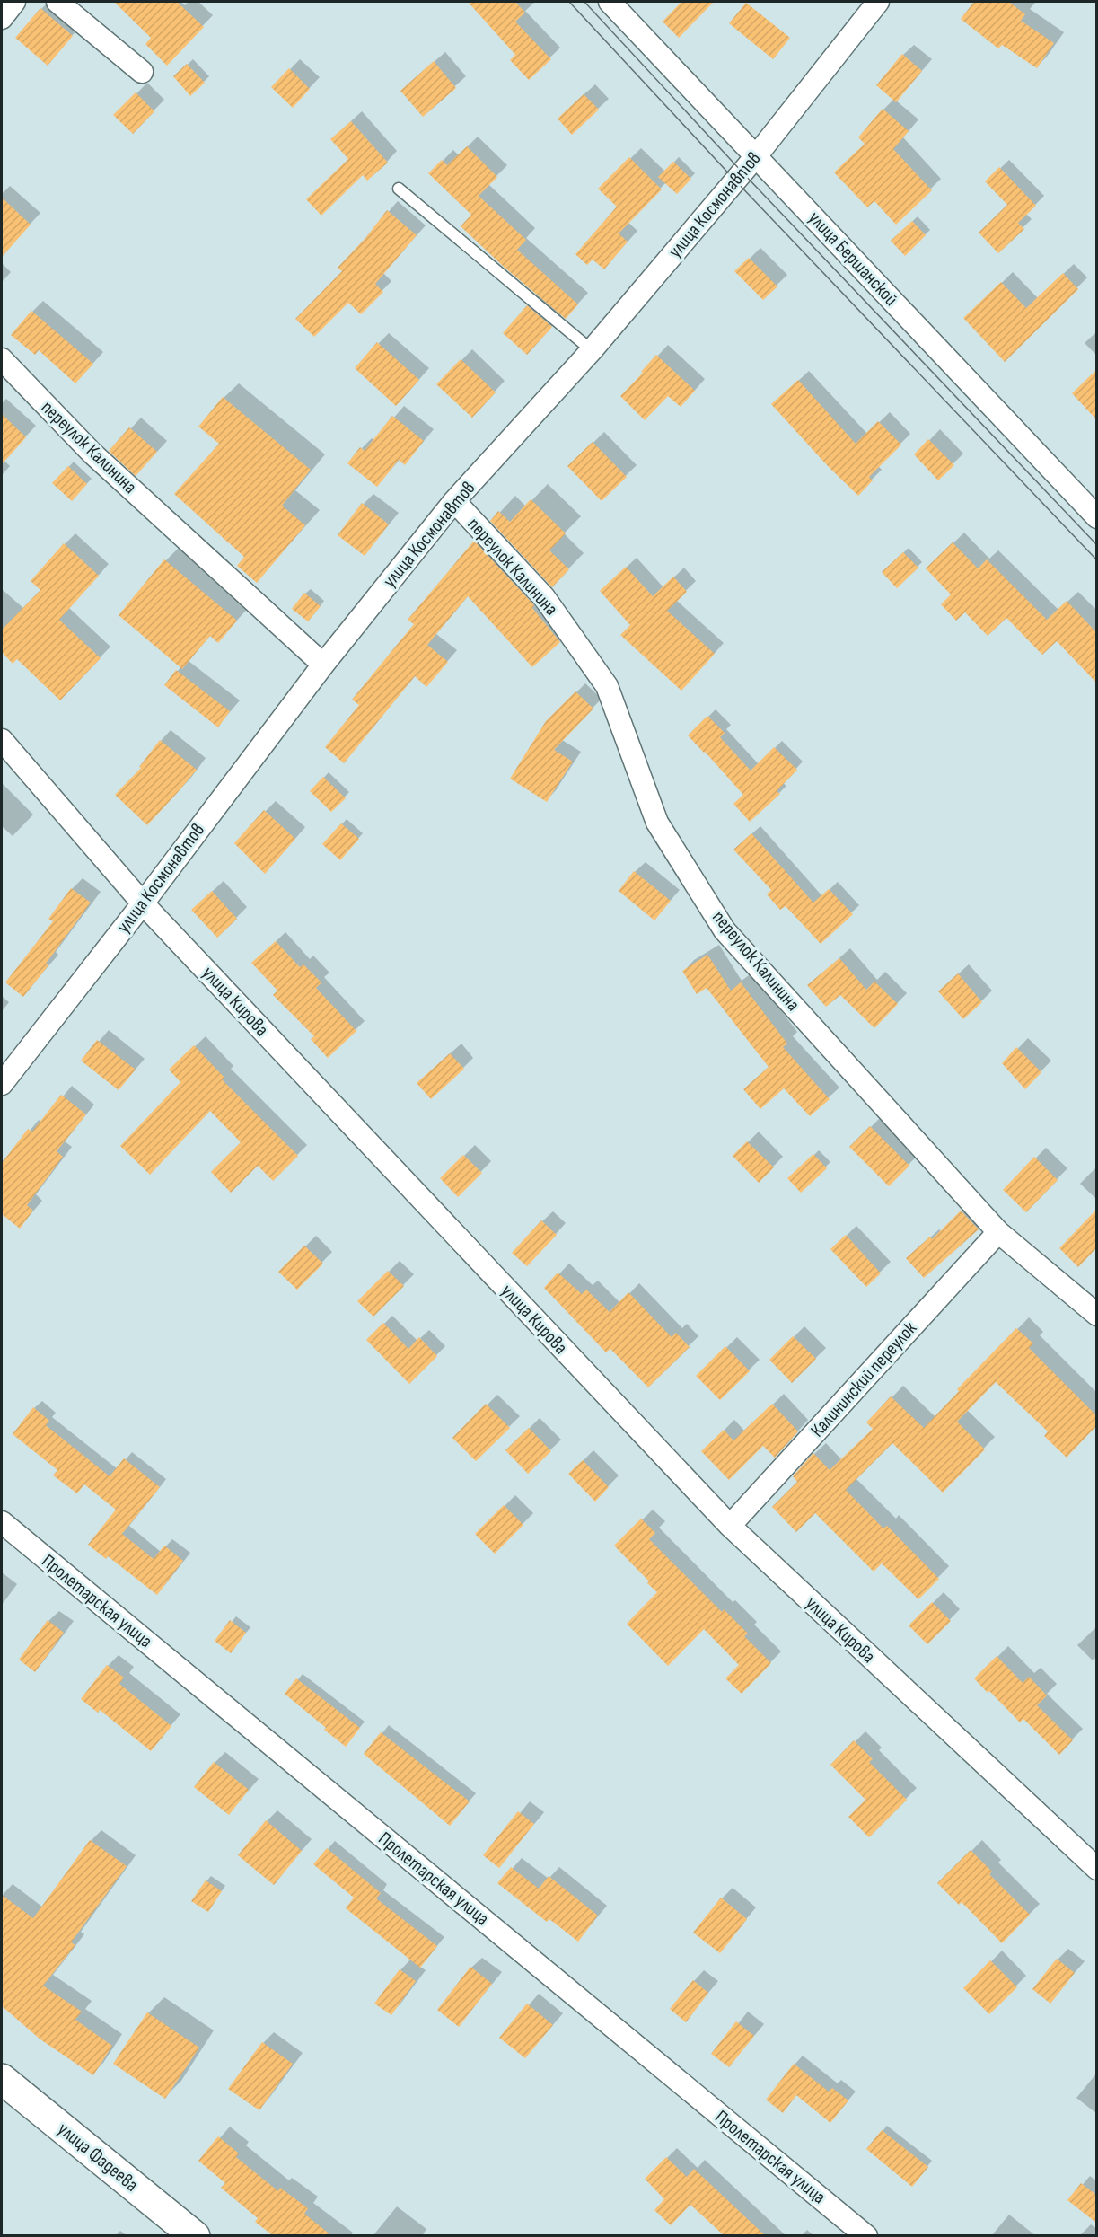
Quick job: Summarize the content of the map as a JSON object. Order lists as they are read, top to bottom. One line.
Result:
{"streets":{"main road":["улица Фадеева"],"street":["улица Космонавтов","улица Бершанской","переулок Калинина","улица Кирова","Калининский переулок","Пролетарская улица"]},"crossings":[["улица Космонавтов","улица Бершанской"],["улица Космонавтов","переулок Калинина"],["улица Космонавтов","улица Кирова"],["переулок Калинина","Калининский переулок"],["улица Кирова","Калининский переулок"]]}
